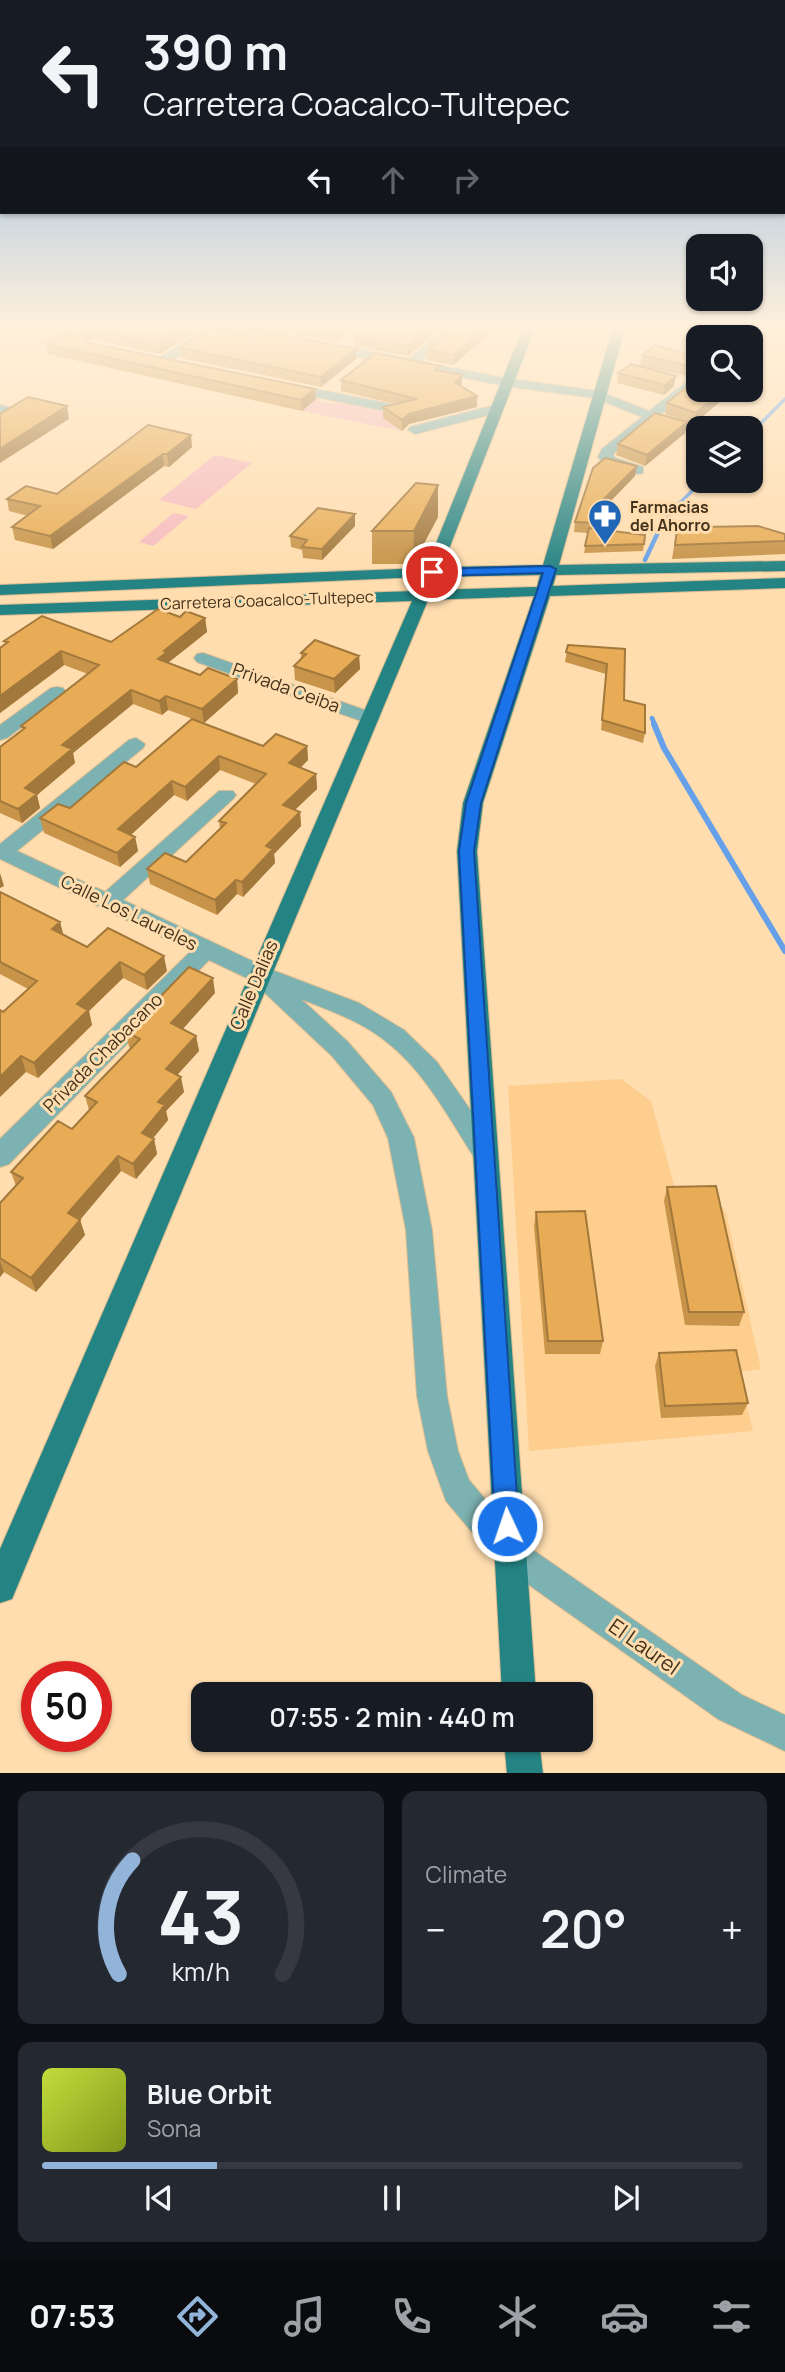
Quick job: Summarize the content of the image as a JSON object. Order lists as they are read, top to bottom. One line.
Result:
{"streets":{"main road":["Carretera Coacalco-Tultepec","Calle Dalias"],"street":["Privada Ceiba","Calle Los Laureles","Privada Chabacano","El Laurel"]},"crossings":[["Carretera Coacalco-Tultepec","Calle Dalias"],["Privada Ceiba","Calle Dalias"],["Calle Los Laureles","Calle Dalias"],["Calle Los Laureles","Privada Chabacano"],["Calle Los Laureles","El Laurel"],["Calle Dalias","El Laurel"]],"places":{"pharmacy":["Farmacias del Ahorro"]},"page":{"turn":["390 m","Carretera Coacalco-Tultepec"],"limit":"50","trip":"07:55 · 2 min · 440 m","tile":"Climate","heat":["−","20°","+"],"song":["Blue Orbit","Sona"],"tabs":"07:53","gauge":["43","km/h"]}}
